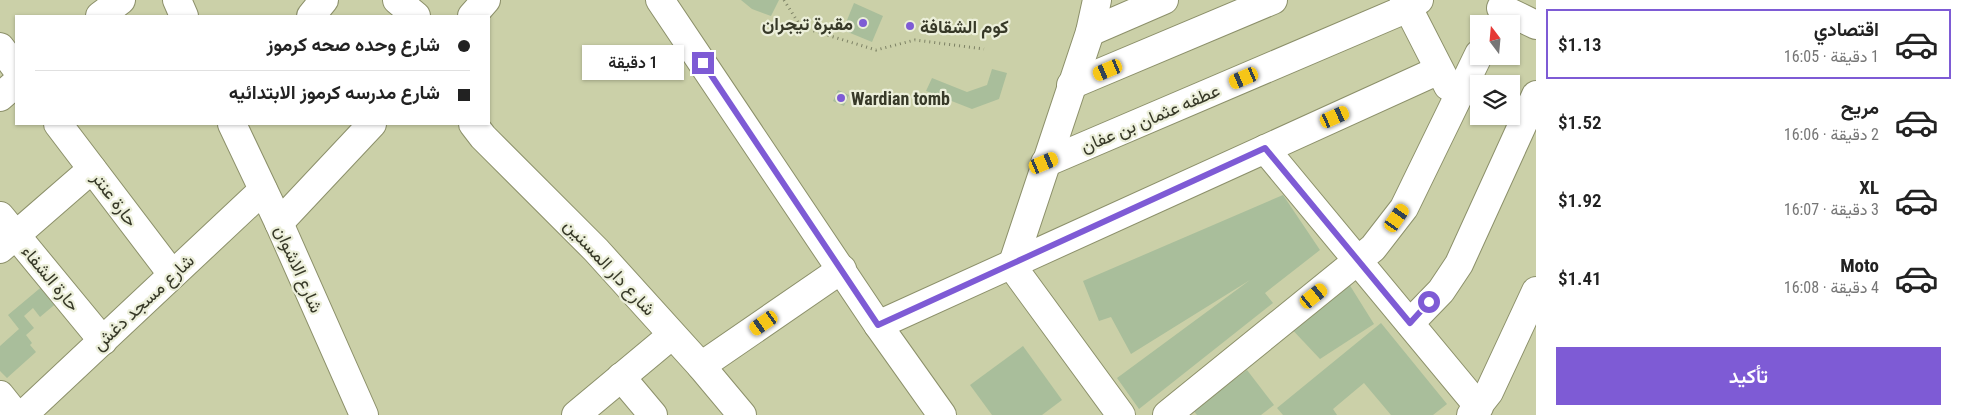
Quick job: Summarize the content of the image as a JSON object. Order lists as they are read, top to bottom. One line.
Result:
{"streets":{"street":["عطفه عثمان بن عفان","حارة عنتر","شارع دار المسنين","شارع الاشوان","حارة الشفاء","شارع مسجد دغش"]},"crossings":[["حارة عنتر","شارع مسجد دغش"],["شارع الاشوان","شارع مسجد دغش"],["حارة الشفاء","شارع مسجد دغش"]],"places":["مقبرة تيجران","كوم الشقافة","Wardian tomb"],"north":"top","page":{"list":[{"name":"اقتصادي","note":"1 دقيقة · 16:05","value":"$1.13"},{"name":"مريح","note":"2 دقيقة · 16:06","value":"$1.52"},{"name":"XL","note":"3 دقيقة · 16:07","value":"$1.92"},{"name":"Moto","note":"4 دقيقة · 16:08","value":"$1.41"}],"banner":["شارع وحده صحه كرموز","شارع مدرسه كرموز الابتدائيه"],"bubble":"1 دقيقة","buttons":"تأكيد"}}
